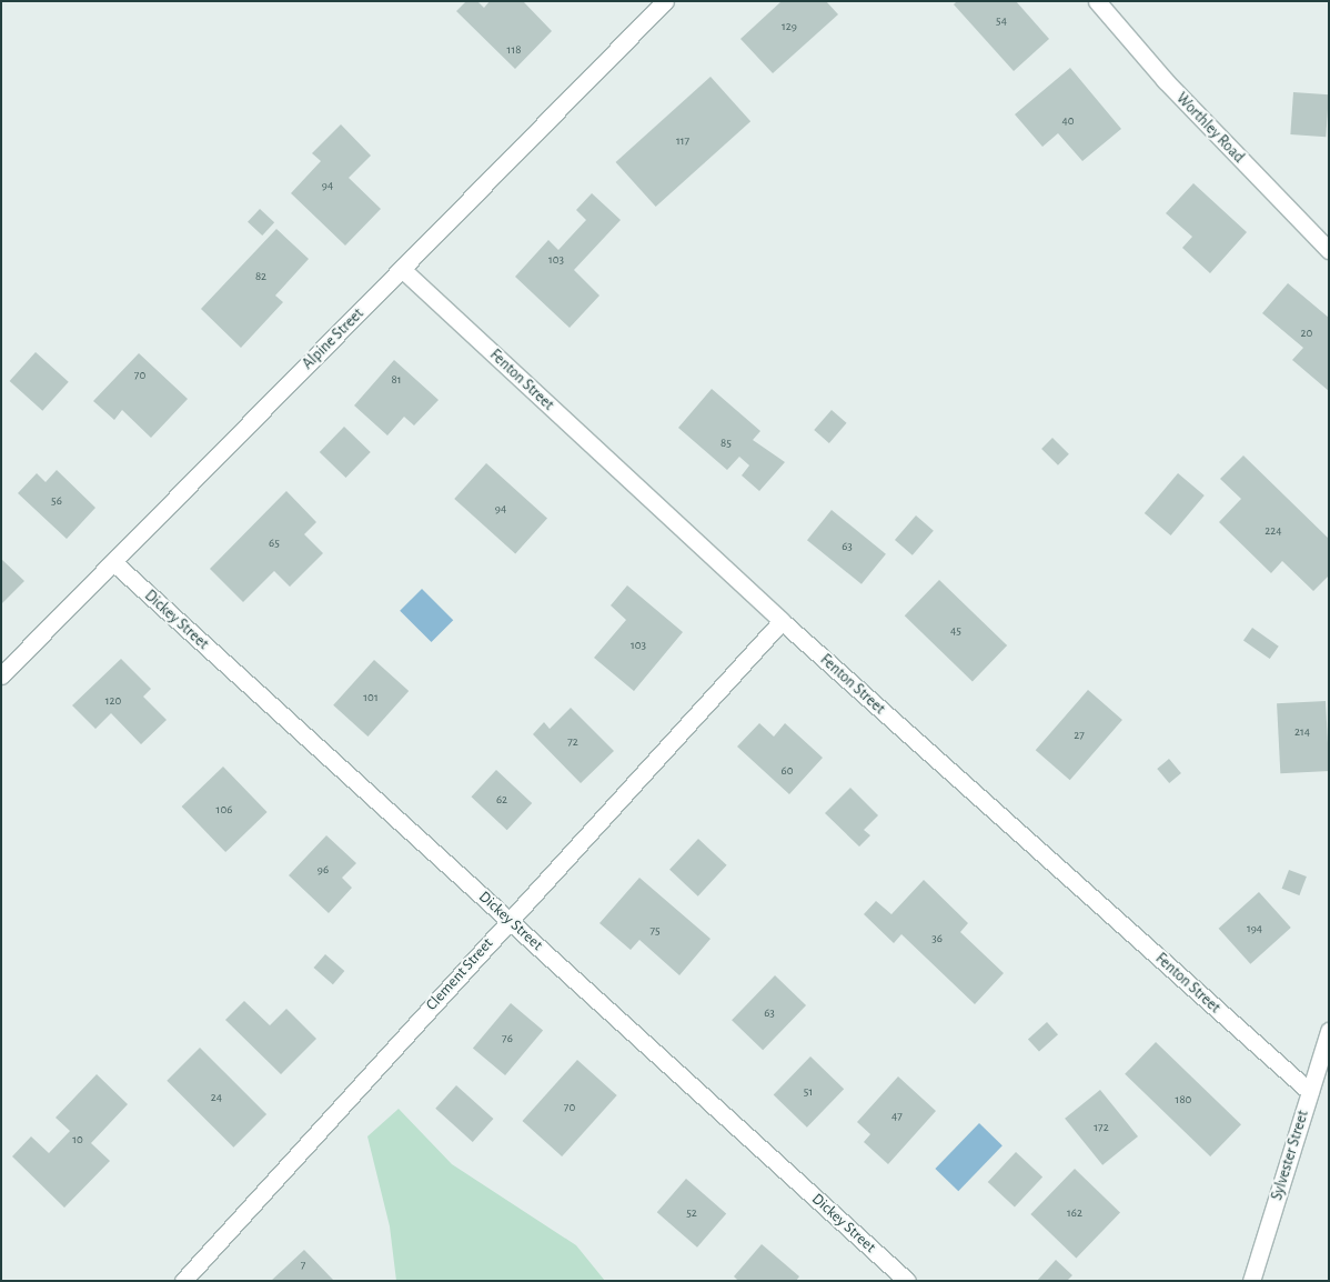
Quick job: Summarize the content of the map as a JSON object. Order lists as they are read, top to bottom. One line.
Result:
{"streets":{"street":["Worthley Road","Alpine Street","Fenton Street","Dickey Street","Clement Street","Sylvester Street"]},"crossings":[["Alpine Street","Fenton Street"],["Alpine Street","Dickey Street"],["Fenton Street","Clement Street"],["Fenton Street","Sylvester Street"],["Dickey Street","Clement Street"]],"house_numbers":["54","129","118","40","117","94","103","82","20","70","81","85","56","94","224","65","63","45","103","101","120","214","27","72","60","62","106","96","194","75","36","63","76","51","24","180","70","47","172","10","52","162","7"]}
